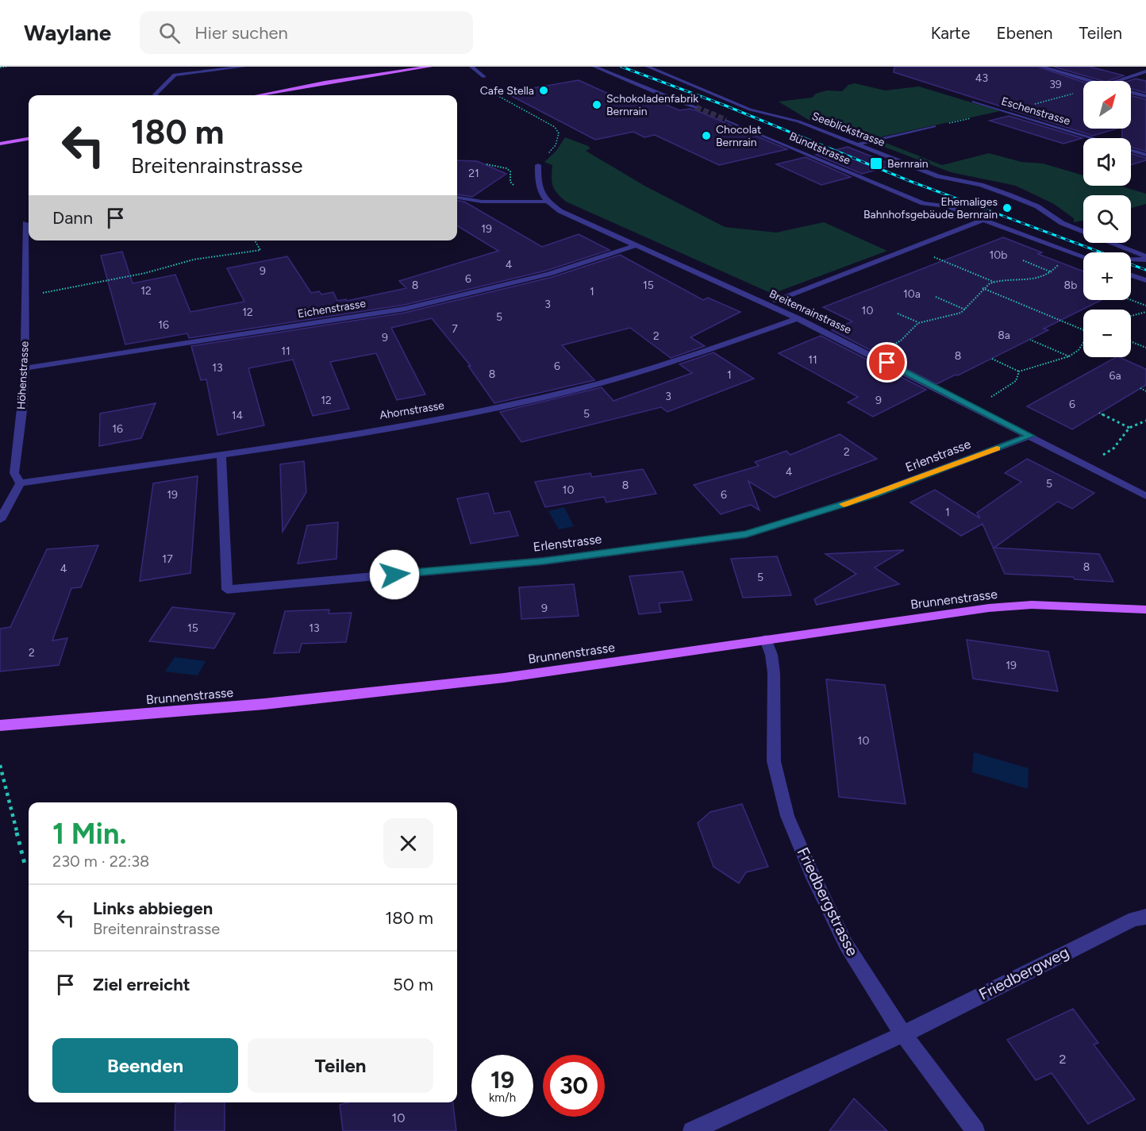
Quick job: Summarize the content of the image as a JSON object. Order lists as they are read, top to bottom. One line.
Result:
{"streets":{"main road":["Brunnenstrasse"],"street":["Eschenstrasse","Seeblickstrasse","Bündtstrasse","Eichenstrasse","Breitenrainstrasse","Höhenstrasse","Ahornstrasse","Erlenstrasse","Friedbergstrasse","Friedbergweg"]},"crossings":[["Eichenstrasse","Breitenrainstrasse"],["Eichenstrasse","Höhenstrasse"],["Breitenrainstrasse","Ahornstrasse"],["Breitenrainstrasse","Erlenstrasse"],["Höhenstrasse","Ahornstrasse"],["Ahornstrasse","Erlenstrasse"],["Brunnenstrasse","Friedbergstrasse"],["Friedbergstrasse","Friedbergweg"]],"places":{"other":["Cafe Stella","Schokoladenfabrik Bernrain","Chocolat Bernrain","Ehemaliges Bahnhofsgebäude Bernrain"],"transit":["Bernrain"]},"house_numbers":["43","39","21","19","10b","4","9","6","8","15","8b","12","1","10a","3","10","12","5","16","7","8a","2","9","11","8","11","6","13","8","1","6a","3","12","9","6","5","14","16","2","4","5","8","10","19","6","1","17","8","4","5","9","15","13","2","19","10","2","10"],"north":"top right","page":{"header":"Waylane","search":"Hier suchen","nav":["Karte","Ebenen","Teilen"],"map_buttons":["+","−"],"turn":["180 m","Breitenrainstrasse"],"then":"Dann","heading":["1 Min.","230 m · 22:38"],"list":[{"name":"Links abbiegen","note":"Breitenrainstrasse","value":"180 m"},{"name":"Ziel erreicht","value":"50 m"}],"buttons":["Beenden","Teilen"],"speed":"19 km/h","limit":"30"}}
